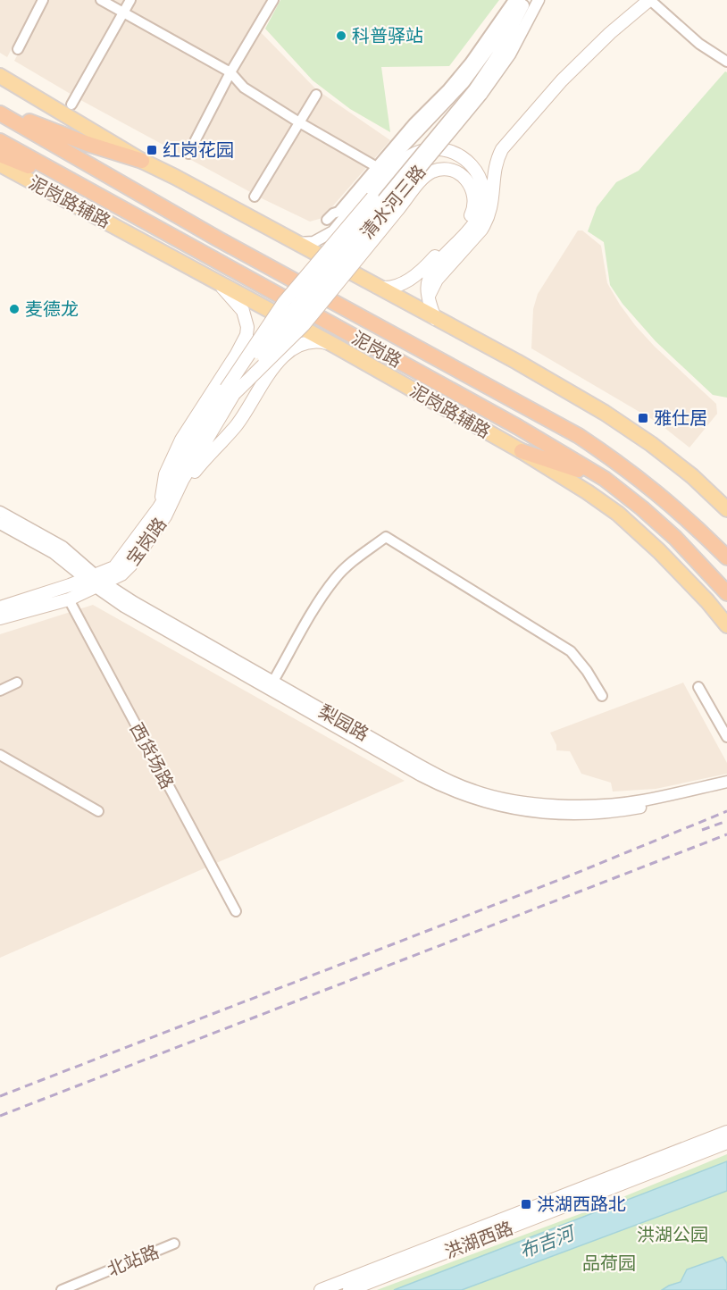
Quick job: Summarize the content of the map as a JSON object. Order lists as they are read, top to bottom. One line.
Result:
{"streets":{"highway":["泥岗路"],"main road":["泥岗路辅路","宝岗路","洪湖西路"],"street":["清水河三路","梨园路","西货场路","北站路"]},"crossings":[["清水河三路","宝岗路"],["宝岗路","梨园路"],["宝岗路","西货场路"]],"water":["布吉河"],"parks":["洪湖公园","品荷园"],"places":{"other":["科普驿站","麦德龙"],"transit":["红岗花园","雅仕居","洪湖西路北"]}}
